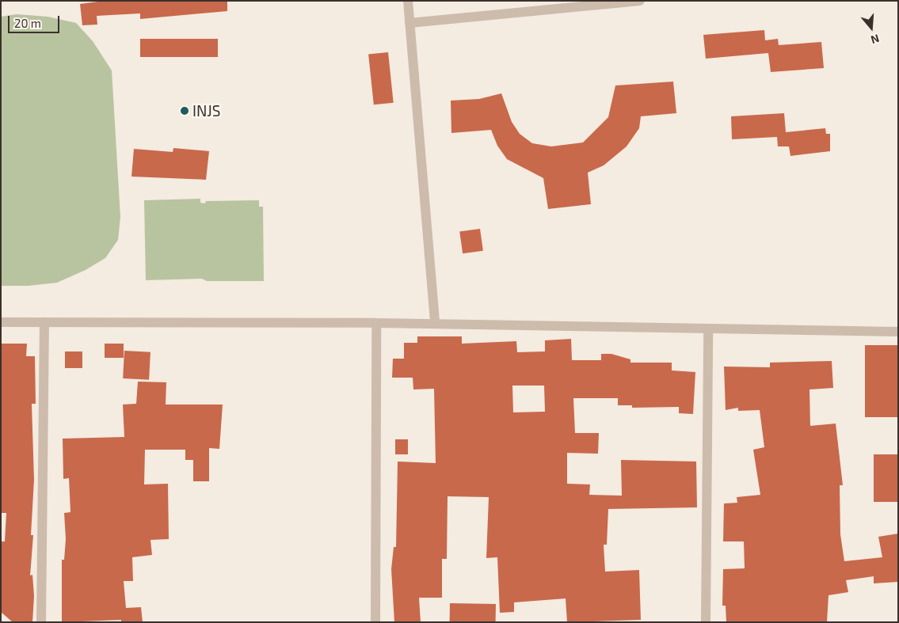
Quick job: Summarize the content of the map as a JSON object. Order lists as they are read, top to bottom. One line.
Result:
{"places":["INJS"],"scale_bar":"20 m","north":"bottom"}
